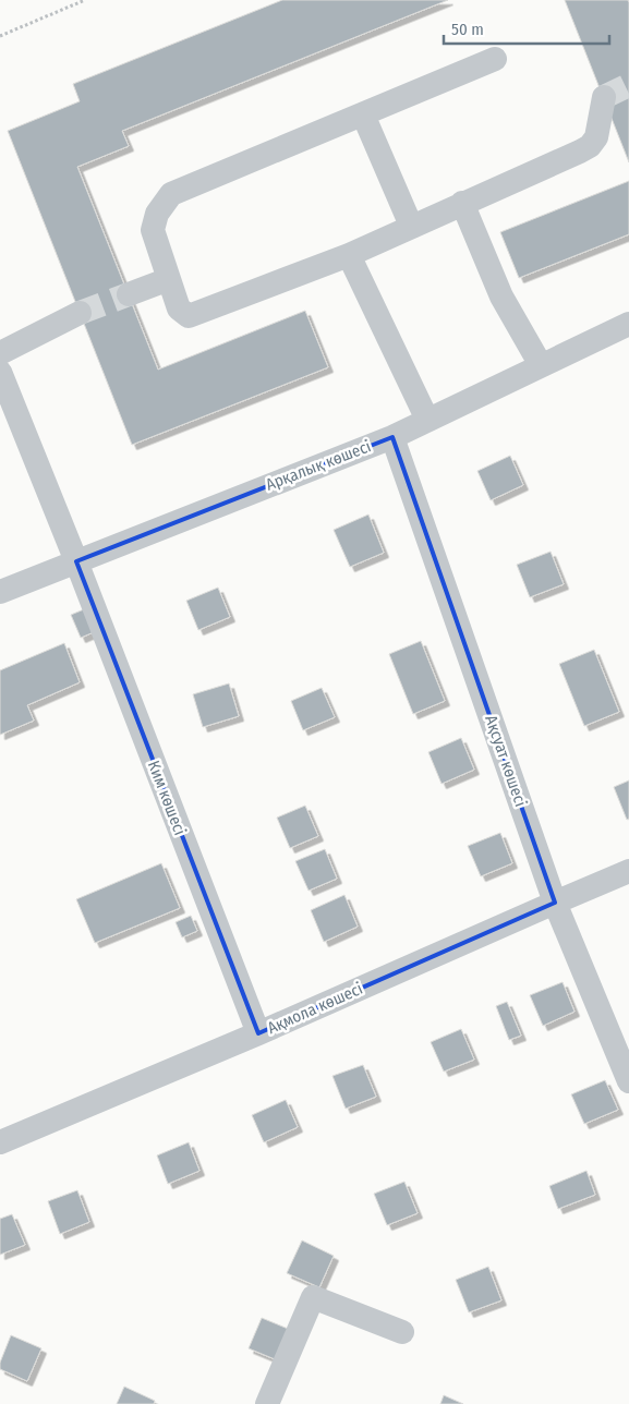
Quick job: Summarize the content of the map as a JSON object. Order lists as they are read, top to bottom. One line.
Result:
{"streets":{"street":["Арқалық көшесі","Ақсуат көшесі","Ким көшесі","Ақмола көшесі"]},"crossings":[["Арқалық көшесі","Ақсуат көшесі"],["Арқалық көшесі","Ким көшесі"],["Ақсуат көшесі","Ақмола көшесі"],["Ким көшесі","Ақмола көшесі"]],"scale_bar":"50 m"}
